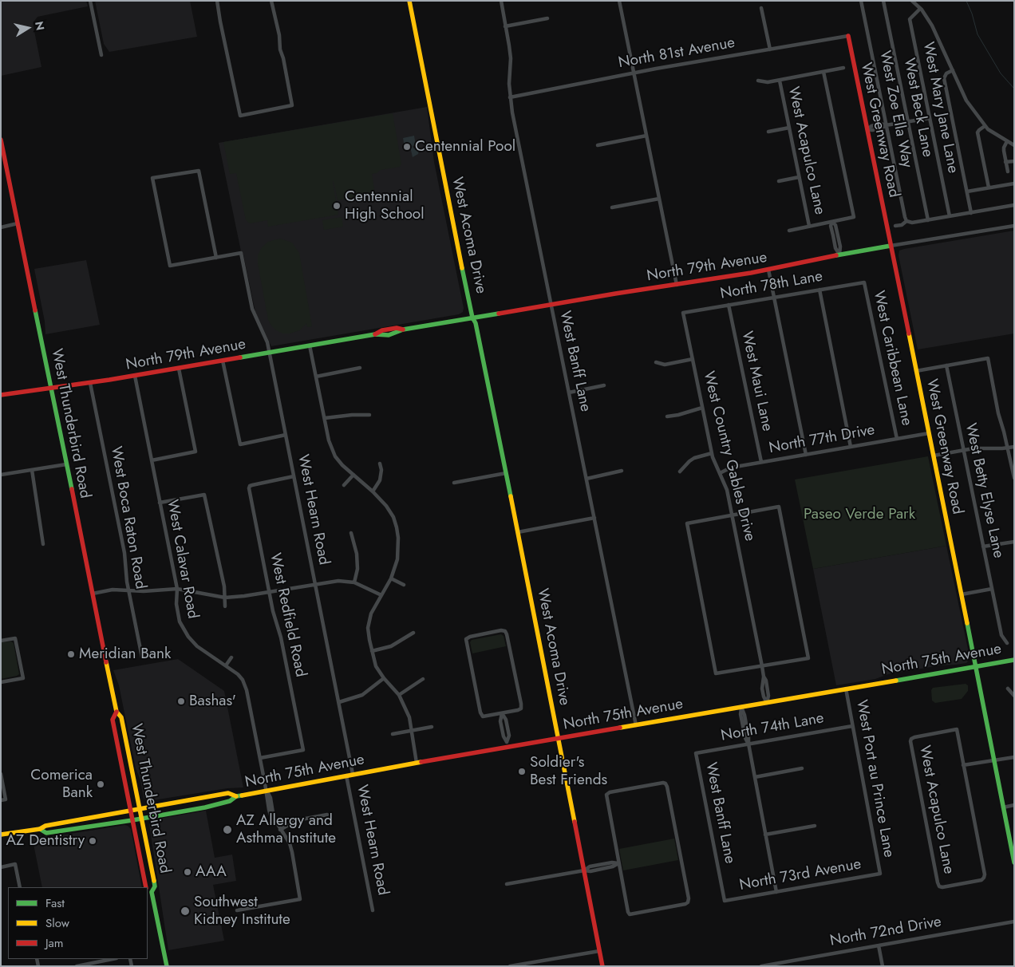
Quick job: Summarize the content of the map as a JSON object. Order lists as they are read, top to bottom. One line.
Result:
{"streets":{"street":["North 81st Avenue","West Beck Lane","West Mary Jane Lane","West Zoe Ella Way","West Greenway Road","West Acapulco Lane","West Acoma Drive","North 79th Avenue","North 78th Lane","West Caribbean Lane","West Banff Lane","West Maui Lane","West Thunderbird Road","North 77th Drive","West Country Gables Drive","West Betty Elyse Lane","West Hearn Road","West Boca Raton Road","West Calavar Road","West Redfield Road","North 75th Avenue","North 74th Lane","West Port au Prince Lane","North 73rd Avenue","North 72nd Drive"]},"crossings":[["North 81st Avenue","West Greenway Road"],["North 81st Avenue","West Banff Lane"],["West Greenway Road","North 79th Avenue"],["West Greenway Road","North 77th Drive"],["West Greenway Road","North 75th Avenue"],["West Acoma Drive","North 79th Avenue"],["West Acoma Drive","North 75th Avenue"],["North 79th Avenue","West Banff Lane"],["North 79th Avenue","West Thunderbird Road"],["North 79th Avenue","West Hearn Road"],["North 79th Avenue","West Boca Raton Road"],["North 79th Avenue","West Calavar Road"],["North 78th Lane","West Caribbean Lane"],["North 78th Lane","West Maui Lane"],["North 78th Lane","West Country Gables Drive"],["West Caribbean Lane","North 77th Drive"],["West Banff Lane","North 75th Avenue"],["West Banff Lane","North 74th Lane"],["West Banff Lane","North 73rd Avenue"],["West Maui Lane","North 77th Drive"],["West Thunderbird Road","North 75th Avenue"],["North 77th Drive","West Country Gables Drive"],["West Country Gables Drive","North 75th Avenue"],["West Hearn Road","West Redfield Road"],["West Hearn Road","North 75th Avenue"],["West Calavar Road","West Redfield Road"],["West Calavar Road","North 75th Avenue"],["North 75th Avenue","West Port au Prince Lane"],["North 74th Lane","West Port au Prince Lane"],["West Port au Prince Lane","North 73rd Avenue"]],"parks":["Paseo Verde Park"],"places":["Centennial Pool","Centennial High School","Meridian Bank","Bashas'","Soldier's Best Friends","Comerica Bank","AZ Allergy and Asthma Institute","AZ Dentistry","AAA","Southwest Kidney Institute"],"legend":["Fast","Slow","Jam"],"north":"right"}
